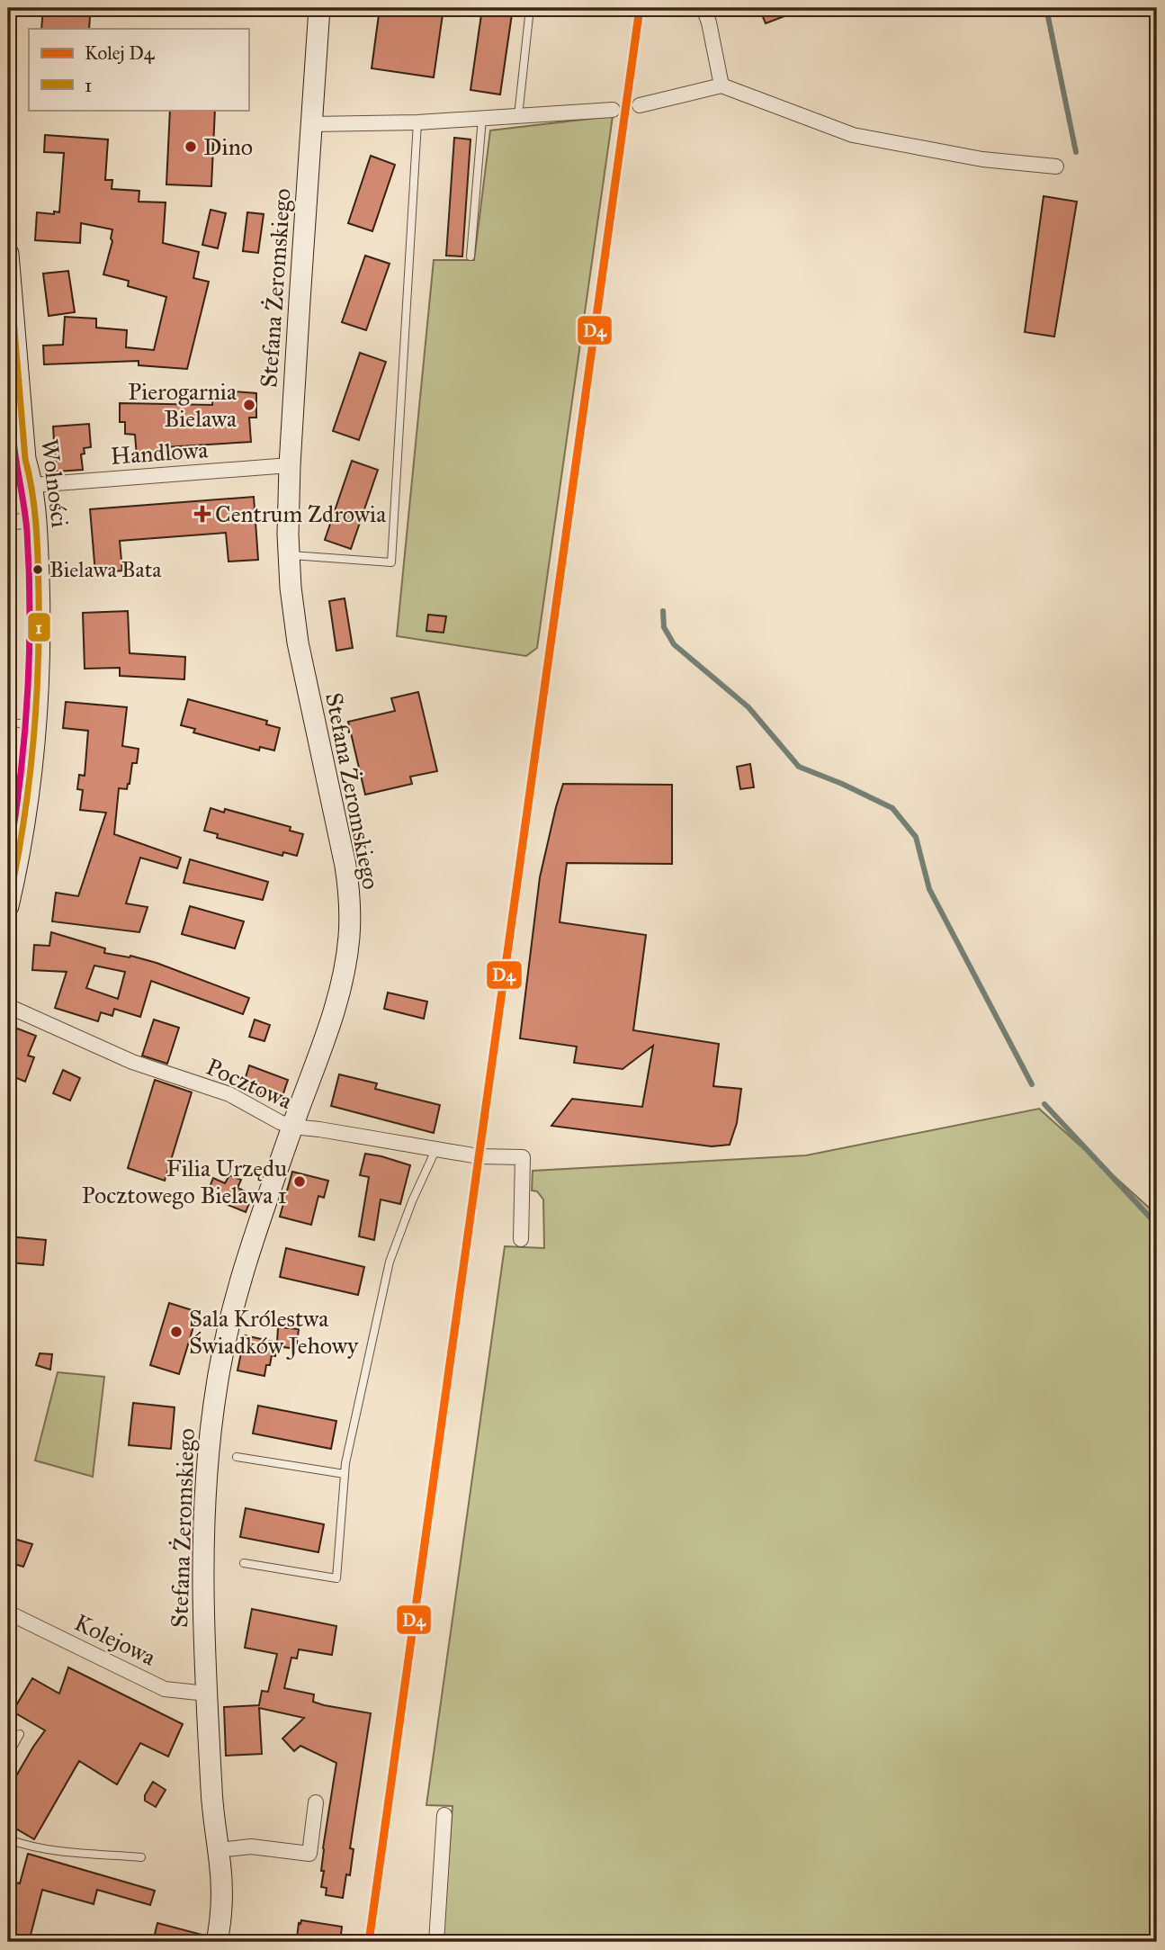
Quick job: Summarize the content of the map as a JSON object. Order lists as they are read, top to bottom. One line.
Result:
{"streets":{"street":["Stefana Żeromskiego","Handlowa","Wolności","Pocztowa","Kolejowa"]},"crossings":[["Stefana Żeromskiego","Handlowa"],["Stefana Żeromskiego","Pocztowa"],["Stefana Żeromskiego","Kolejowa"],["Handlowa","Wolności"]],"places":{"other":["Dino","Pierogarnia Bielawa","Bielawa Bata","Filia Urzędu Pocztowego Bielawa 1","Sala Królestwa Świadków Jehowy"],"health":["Centrum Zdrowia"]},"lines":["rail line D4","transit line 1"],"legend":["Kolej D4","1"]}
